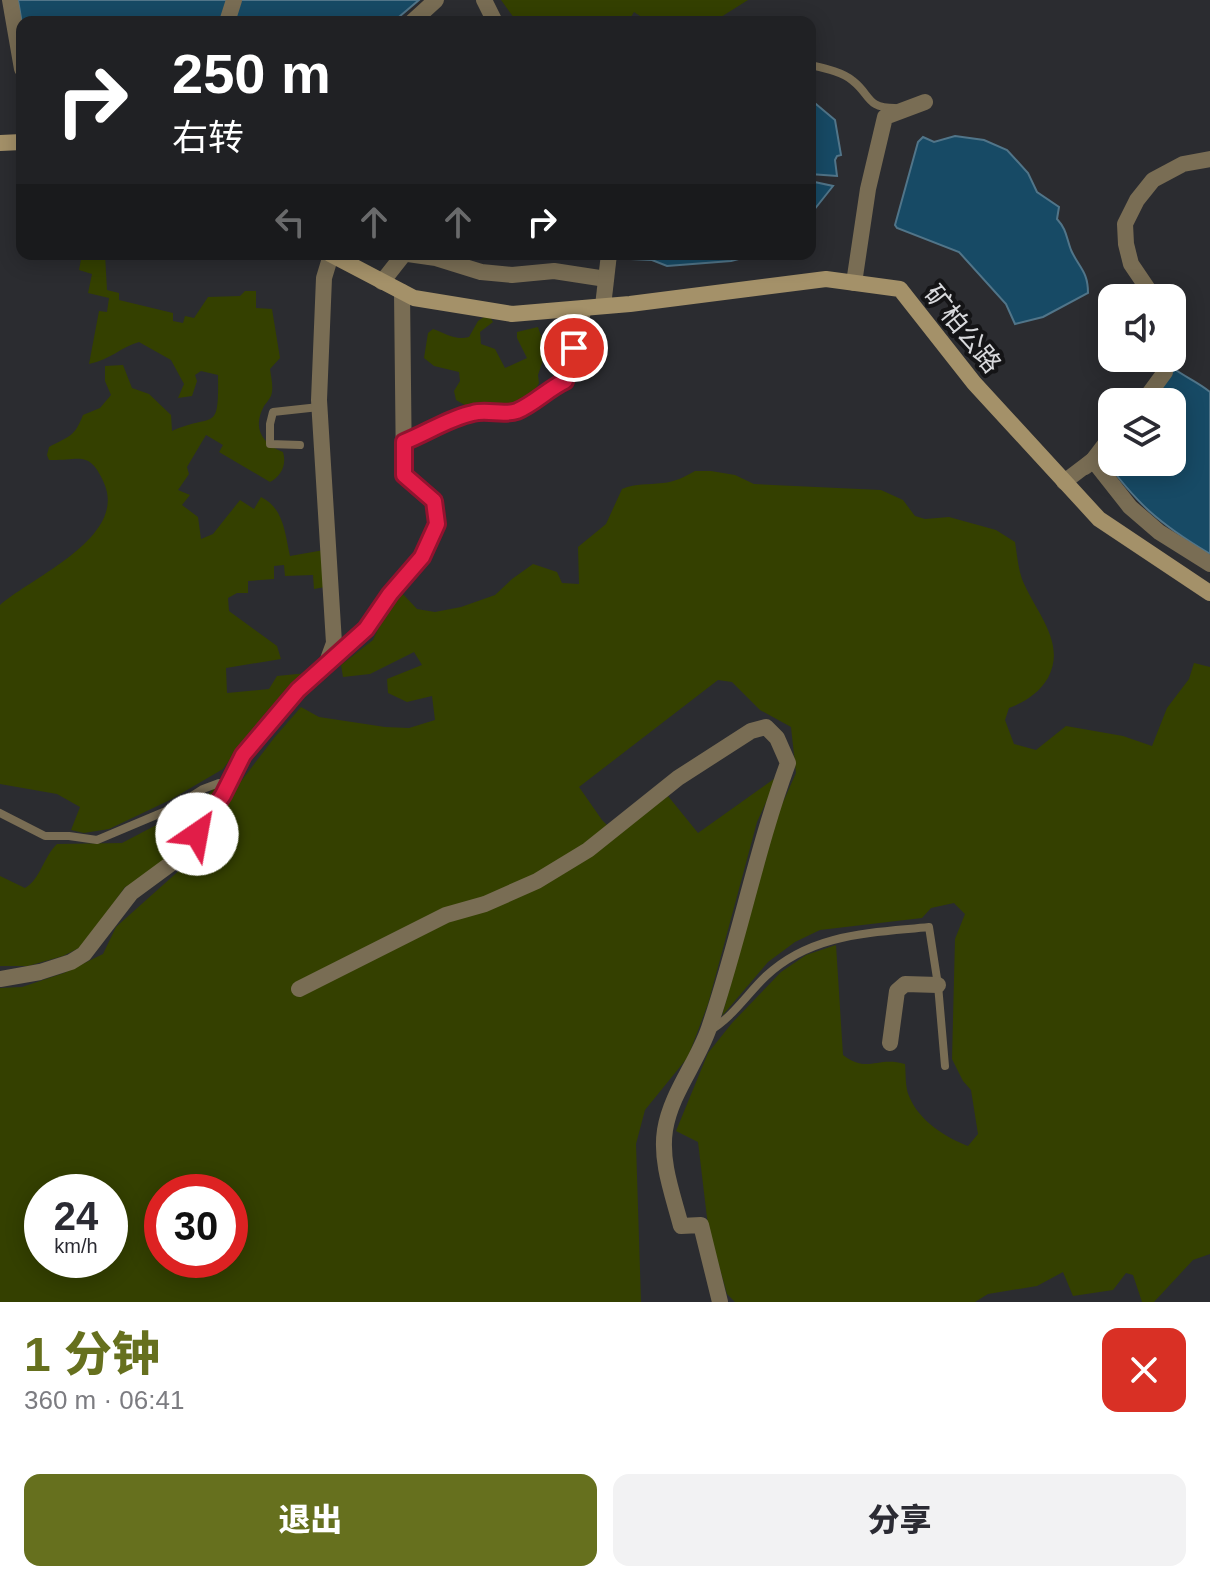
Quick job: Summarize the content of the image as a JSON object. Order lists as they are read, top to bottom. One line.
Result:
{"streets":{"street":["矿柏公路"]},"page":{"turn":["250 m","右转"],"speed":"24 km/h","limit":"30","heading":["1 分钟","360 m · 06:41"],"buttons":["退出","分享"]}}
